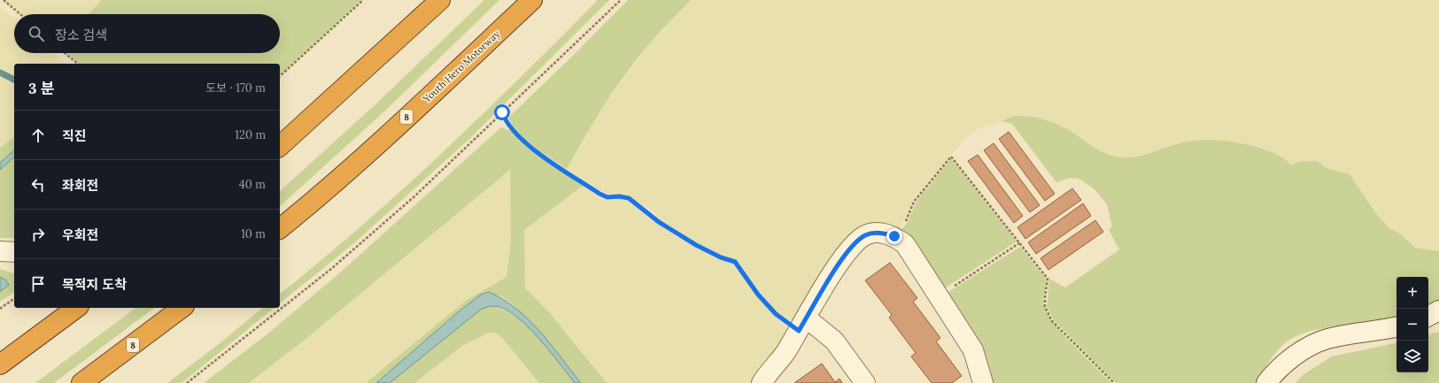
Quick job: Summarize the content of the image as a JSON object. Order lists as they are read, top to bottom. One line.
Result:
{"streets":{"highway":["Youth Hero Motorway","8"]},"page":{"search":"장소 검색","heading":["3 분","도보 · 170 m"],"list":[["직진","120 m"],["좌회전","40 m"],["우회전","10 m"],"목적지 도착"],"map_buttons":["+","−"]}}
